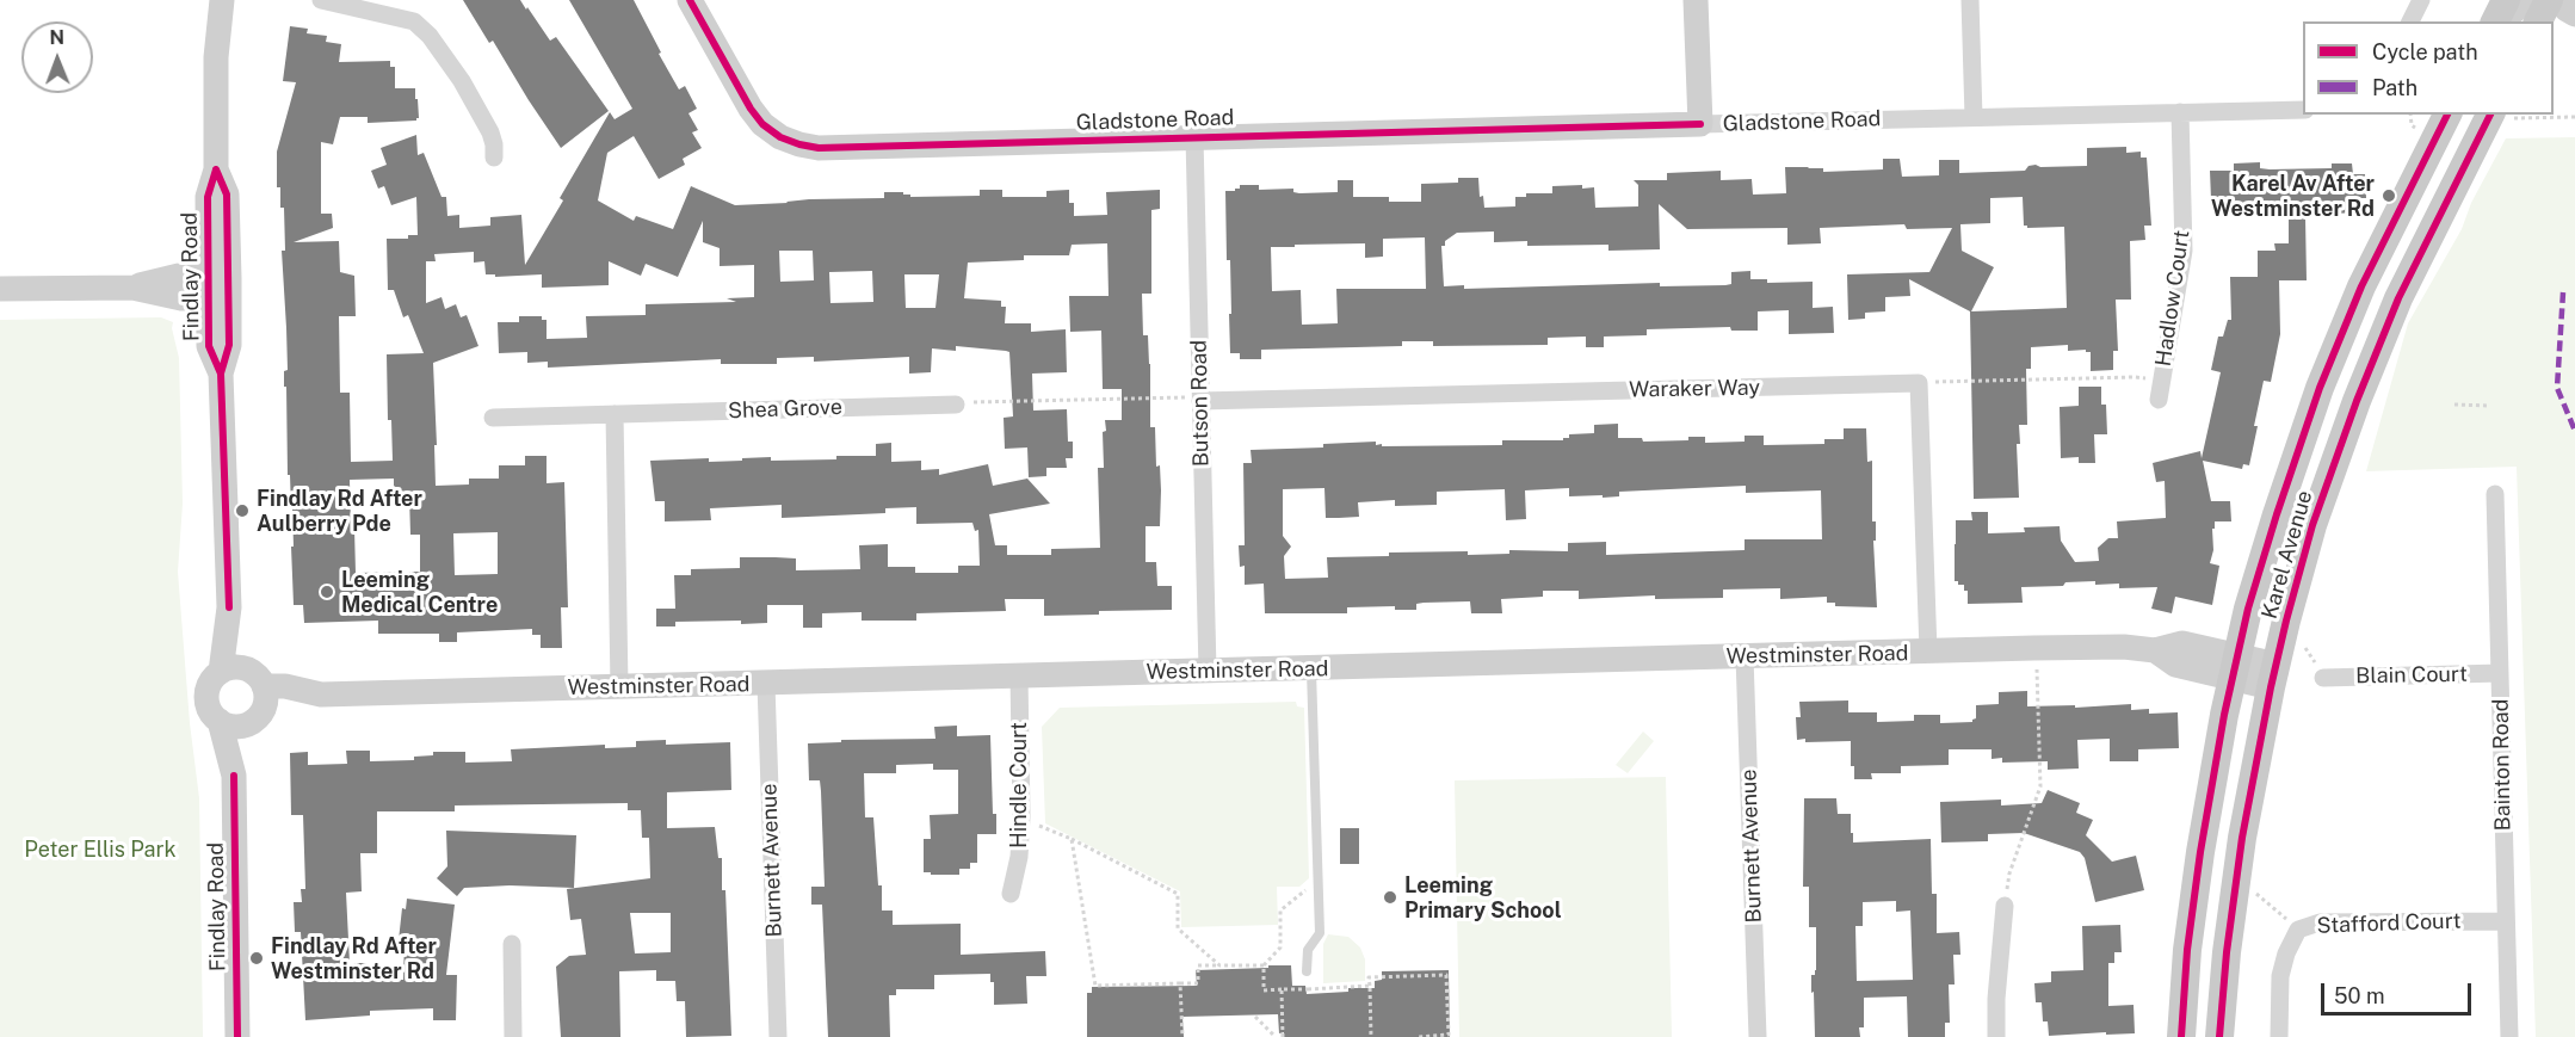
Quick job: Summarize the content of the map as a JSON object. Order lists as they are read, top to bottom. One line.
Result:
{"streets":{"main road":["Gladstone Road","Findlay Road","Karel Avenue","Westminster Road"],"street":["Hadlow Court","Waraker Way","Butson Road","Shea Grove","Blain Court","Bainton Road","Hindle Court","Burnett Avenue","Stafford Court"]},"crossings":[["Gladstone Road","Hadlow Court"],["Gladstone Road","Butson Road"],["Findlay Road","Westminster Road"],["Waraker Way","Butson Road"],["Butson Road","Westminster Road"],["Karel Avenue","Westminster Road"],["Westminster Road","Hindle Court"],["Westminster Road","Burnett Avenue"],["Blain Court","Bainton Road"],["Bainton Road","Stafford Court"]],"parks":["Peter Ellis Park"],"places":["Karel Av After Westminster Rd","Findlay Rd After Aulberry Pde","Leeming Medical Centre","Leeming Primary School","Findlay Rd After Westminster Rd"],"legend":["Cycle path","Path"],"scale_bar":"50 m","north":"top"}
